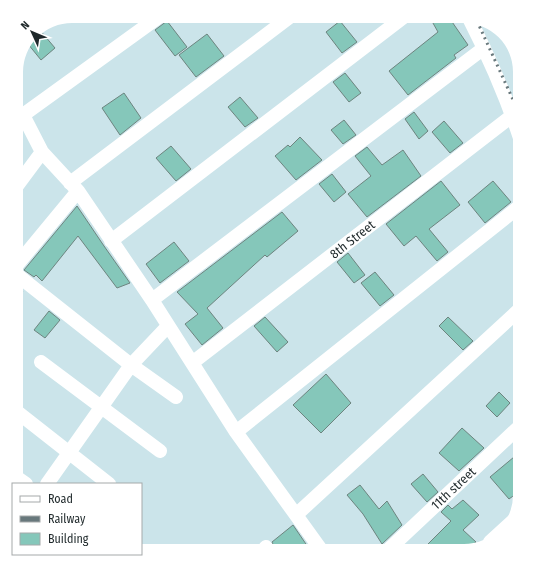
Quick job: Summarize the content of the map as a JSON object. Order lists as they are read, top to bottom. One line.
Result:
{"streets":{"street":["8th Street","11th street"]},"legend":["Road","Railway","Building"],"north":"top left"}
